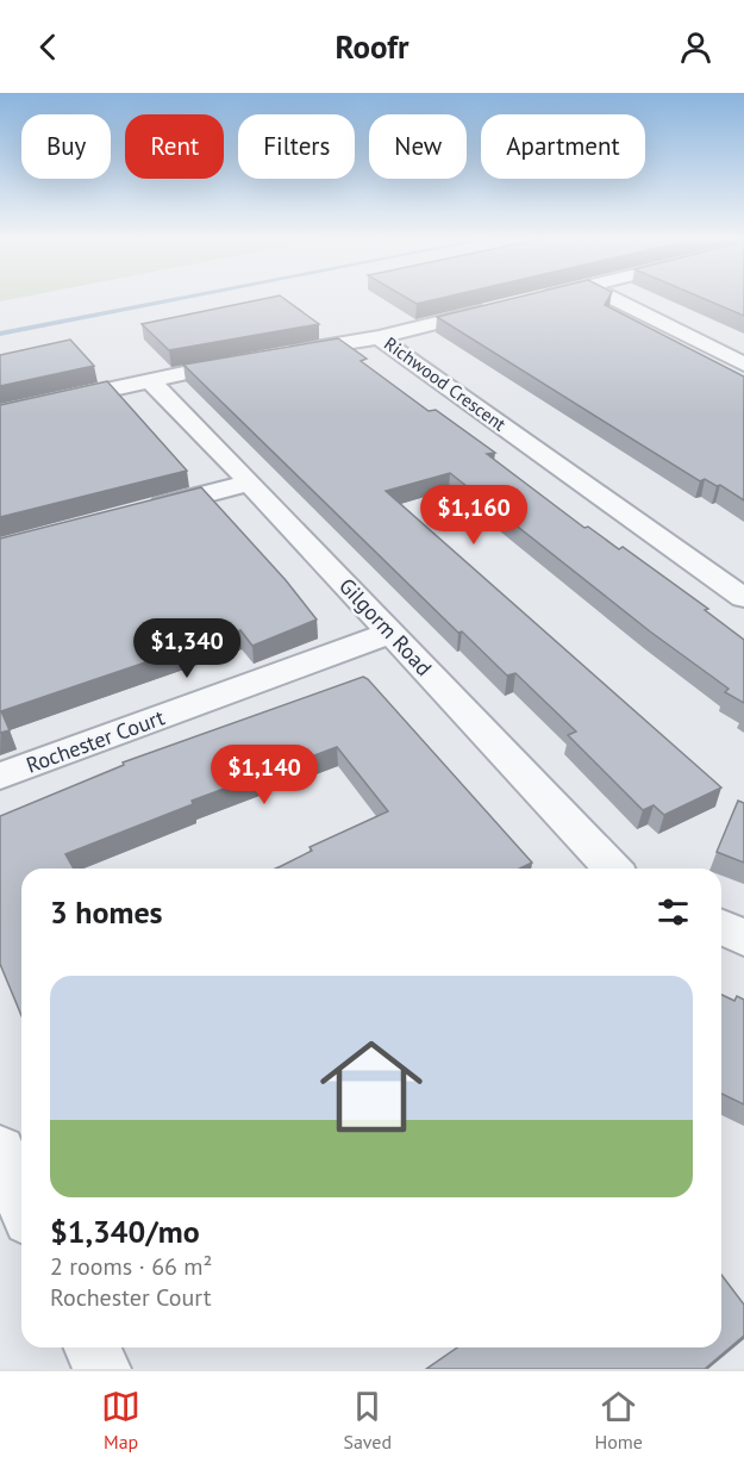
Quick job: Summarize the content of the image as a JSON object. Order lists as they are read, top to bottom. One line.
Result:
{"streets":{"street":["Richwood Crescent","Gilgorm Road","Rochester Court"]},"crossings":[["Gilgorm Road","Rochester Court"]],"page":{"header":"Roofr","chip":["Buy","Rent","Filters","New","Apartment"],"price":["$1,160","$1,340","$1,140"],"heading":"3 homes","list":[{"name":"$1,340/mo","note":"2 rooms · 66 m² · Rochester Court"}],"tabs":["Map","Saved","Home"]}}
